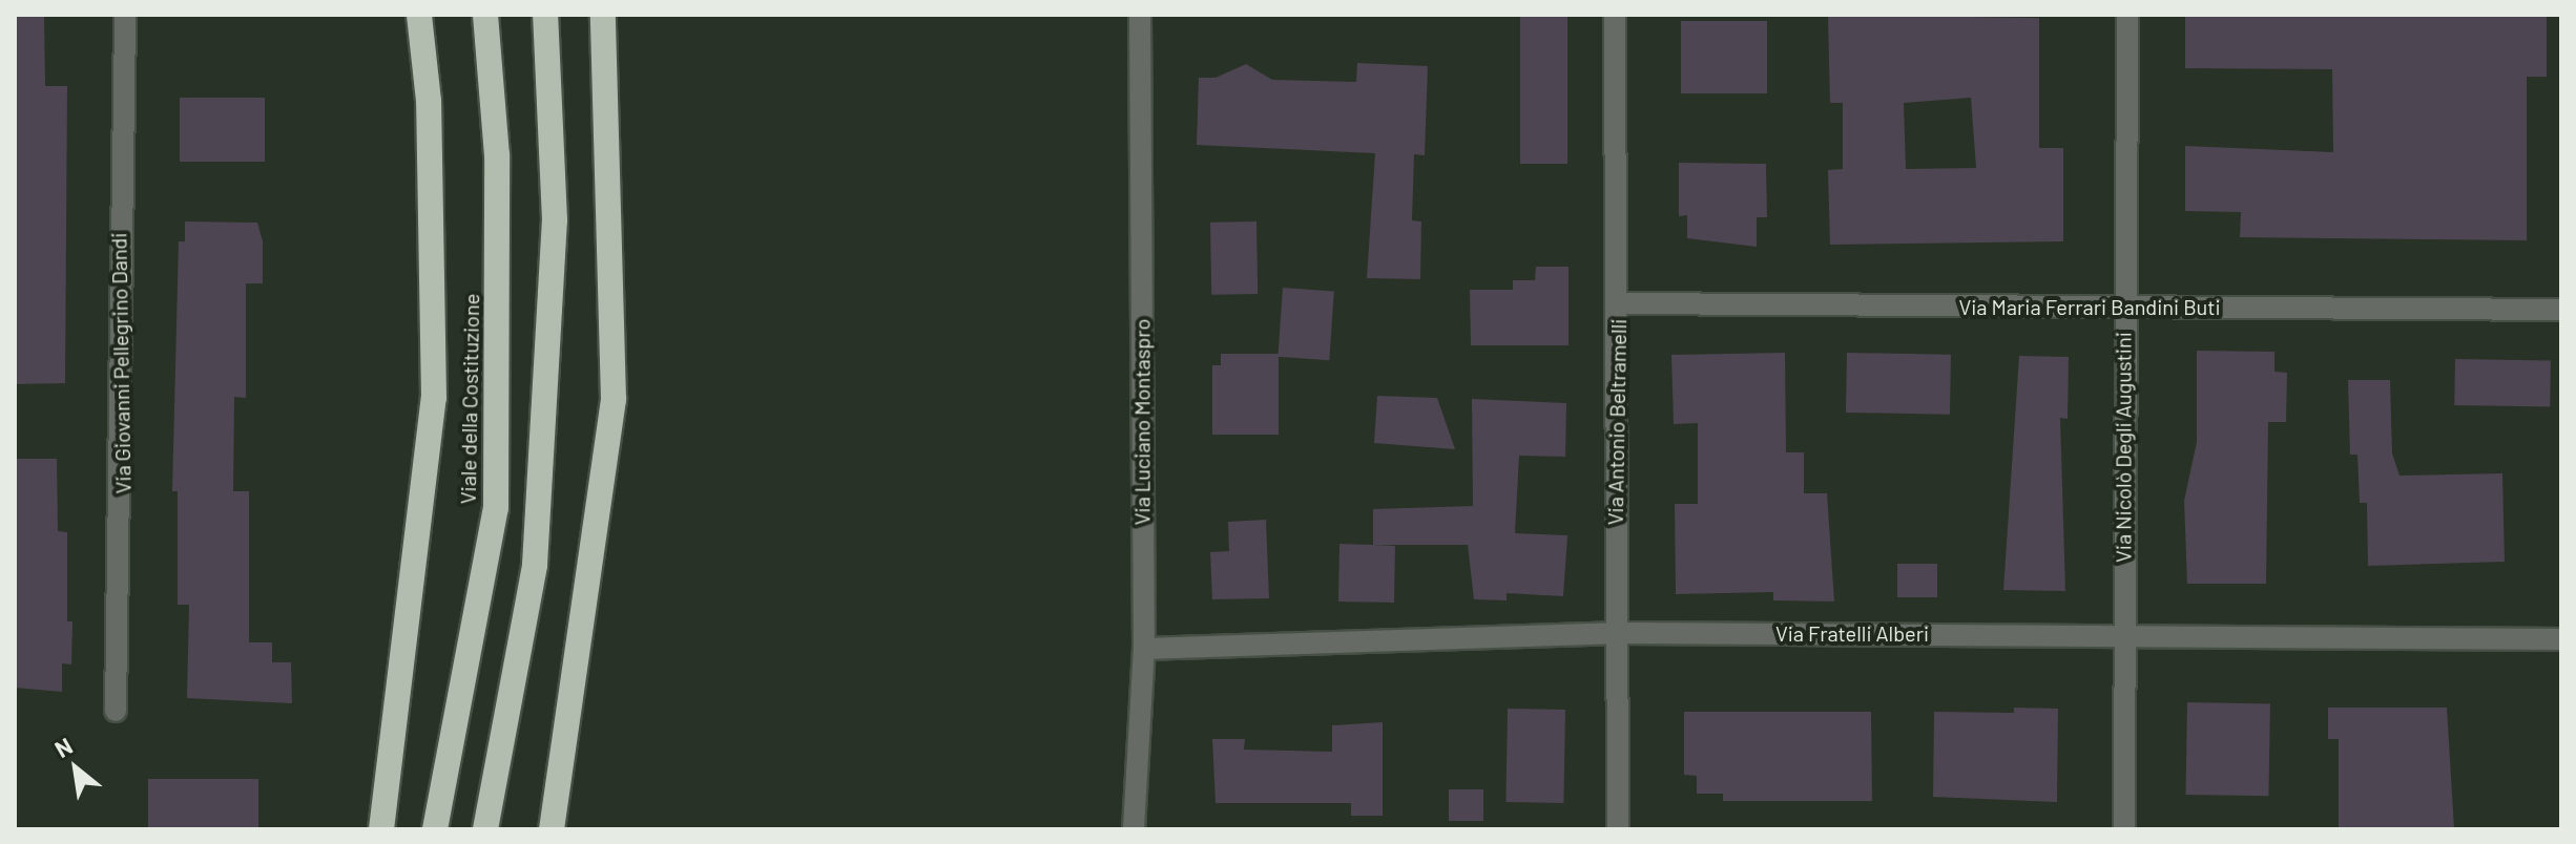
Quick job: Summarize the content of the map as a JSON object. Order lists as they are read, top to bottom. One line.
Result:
{"streets":{"highway":["Viale della Costituzione"],"street":["Via Maria Ferrari Bandini Buti","Via Giovanni Pellegrino Dandi","Via Luciano Montaspro","Via Antonio Beltramelli","Via Nicolò Degli Augustini","Via Fratelli Alberi"]},"crossings":[["Via Maria Ferrari Bandini Buti","Via Antonio Beltramelli"],["Via Maria Ferrari Bandini Buti","Via Nicolò Degli Augustini"],["Via Luciano Montaspro","Via Fratelli Alberi"],["Via Antonio Beltramelli","Via Fratelli Alberi"],["Via Nicolò Degli Augustini","Via Fratelli Alberi"]],"north":"top left"}
